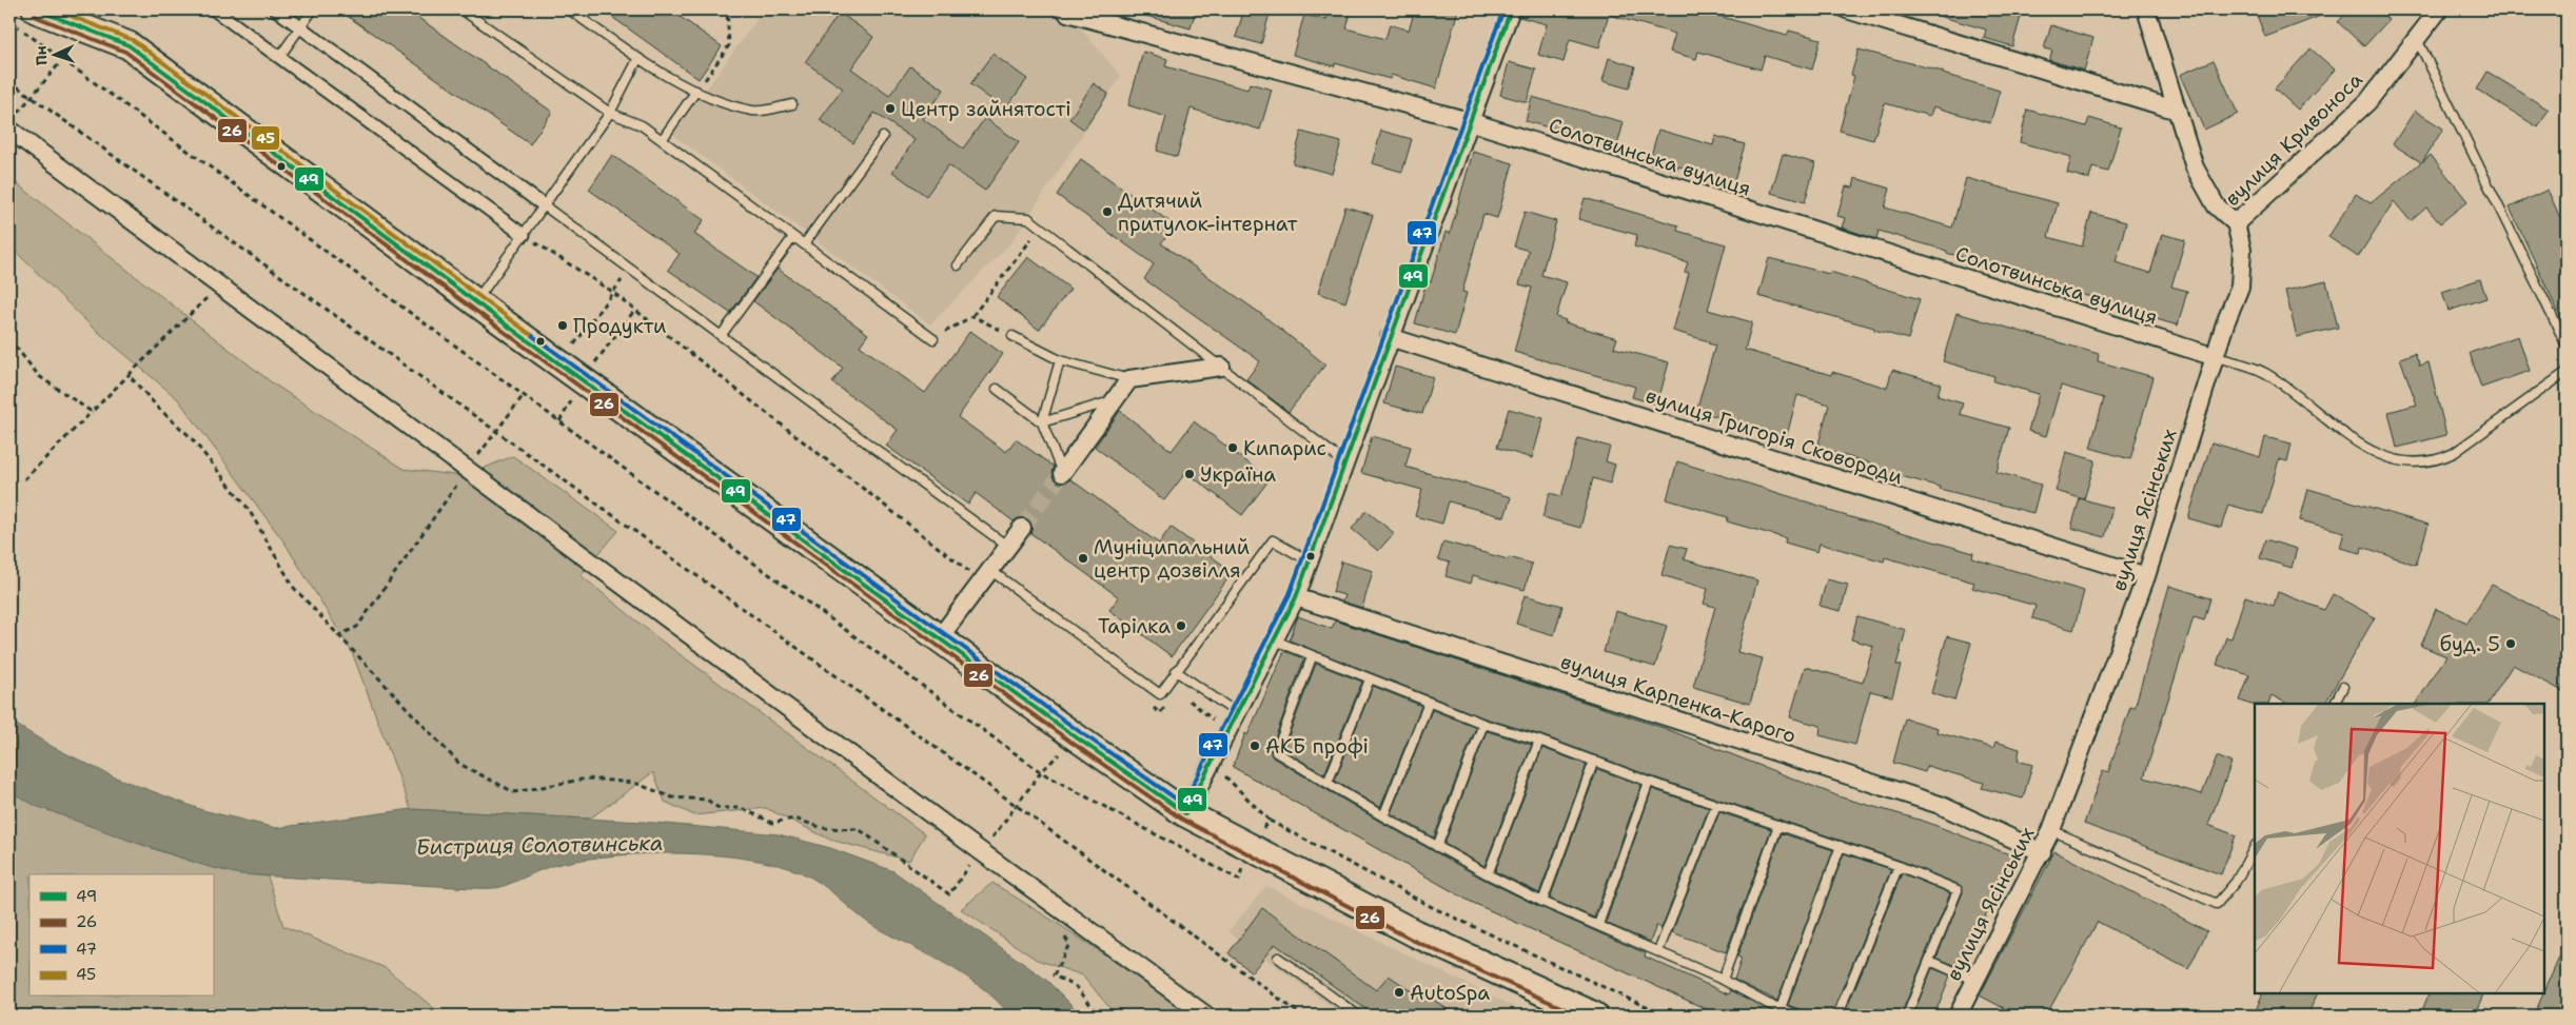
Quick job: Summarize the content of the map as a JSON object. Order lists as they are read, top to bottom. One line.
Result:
{"streets":{"street":["вулиця Кривоноса","Солотвинська вулиця","вулиця Григорія Сковороди","вулиця Ясінських","вулиця Карпенка-Карого"]},"crossings":[["вулиця Кривоноса","вулиця Ясінських"],["Солотвинська вулиця","вулиця Ясінських"],["вулиця Григорія Сковороди","вулиця Ясінських"],["вулиця Ясінських","вулиця Карпенка-Карого"]],"water":["Бистриця Солотвинська"],"places":["Центр зайнятості","Дитячий притулок-інтернат","Продукти","Кипарис","Україна","Муніципальний центр дозвілля","Тарілка","буд. 5","АКБ профі","AutoSpa"],"lines":["transit line 49","transit line 47","transit line 45","transit line 26"],"legend":["49","26","47","45"],"north":"left"}
